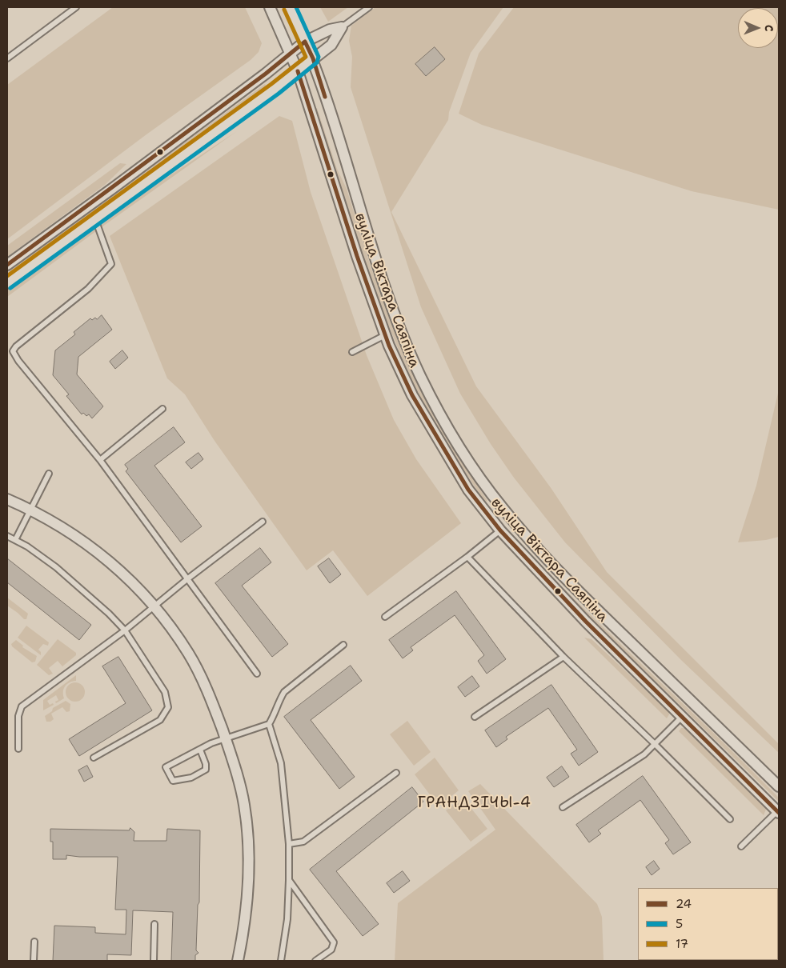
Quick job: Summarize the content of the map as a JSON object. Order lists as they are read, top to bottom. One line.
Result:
{"streets":{"street":["вуліца Віктара Саяпіна"]},"districts":["ГРАНДЗІЧЫ-4"],"lines":["transit line 5","transit line 17","transit line 24"],"legend":["24","5","17"],"north":"right"}
